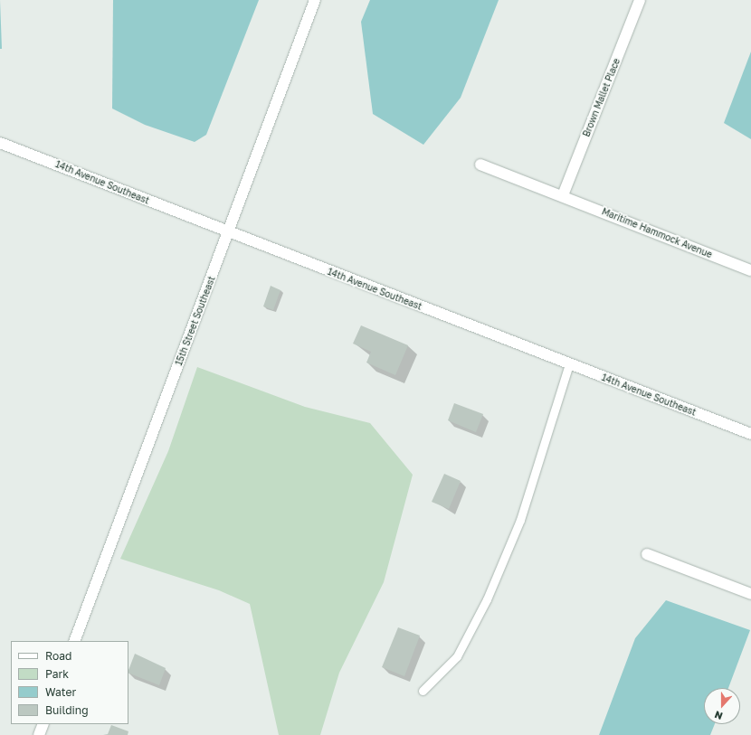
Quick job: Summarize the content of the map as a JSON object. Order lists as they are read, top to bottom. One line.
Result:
{"streets":{"street":["Brown Mallet Place","14th Avenue Southeast","Maritime Hammock Avenue","15th Street Southeast"]},"crossings":[["Brown Mallet Place","Maritime Hammock Avenue"],["14th Avenue Southeast","15th Street Southeast"]],"legend":["Road","Park","Water","Building"],"north":"bottom"}
